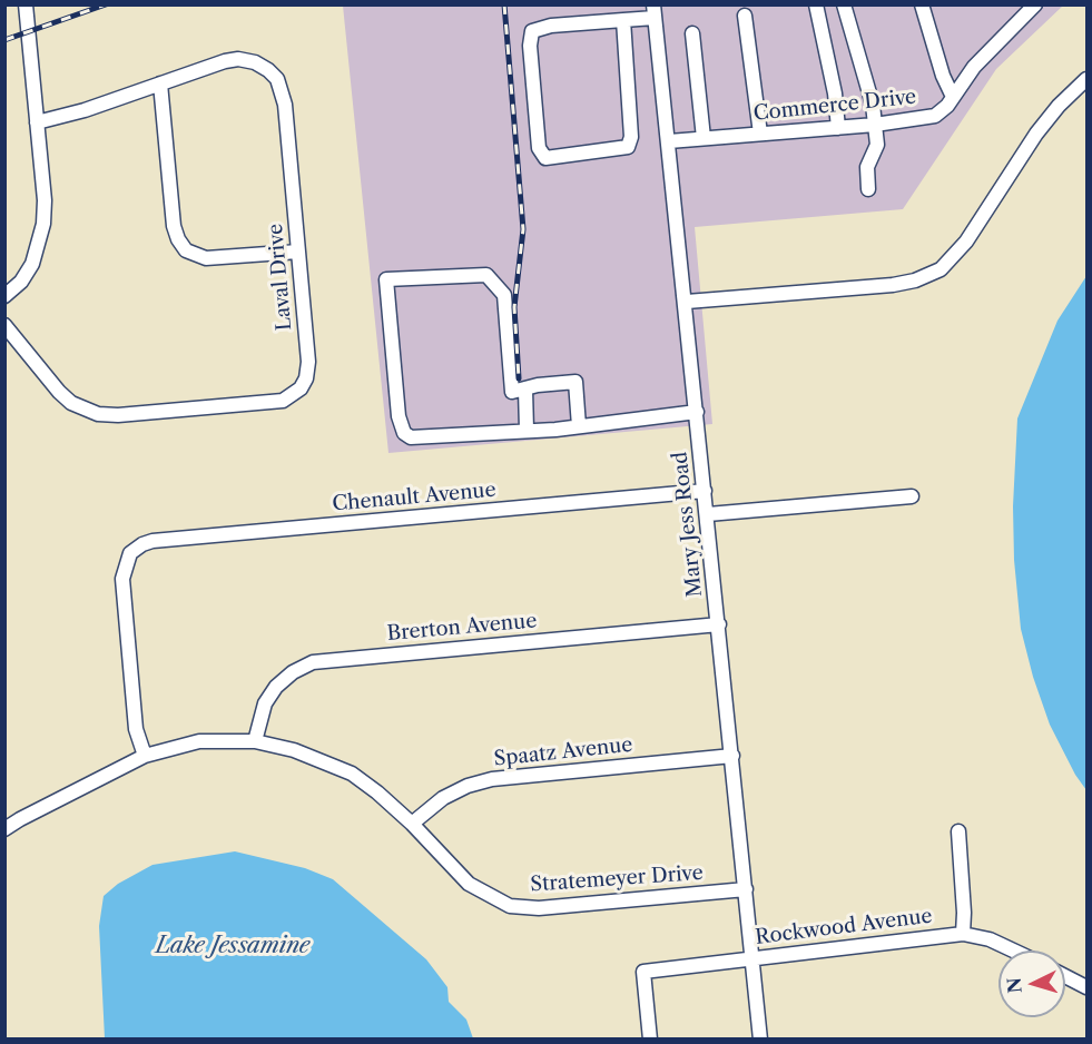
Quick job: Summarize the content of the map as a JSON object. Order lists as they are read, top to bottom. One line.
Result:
{"streets":{"street":["Commerce Drive","Laval Drive","Chenault Avenue","Mary Jess Road","Brerton Avenue","Spaatz Avenue","Stratemeyer Drive","Rockwood Avenue"]},"crossings":[["Commerce Drive","Mary Jess Road"],["Chenault Avenue","Mary Jess Road"],["Chenault Avenue","Stratemeyer Drive"],["Mary Jess Road","Brerton Avenue"],["Mary Jess Road","Spaatz Avenue"],["Mary Jess Road","Stratemeyer Drive"],["Mary Jess Road","Rockwood Avenue"],["Brerton Avenue","Stratemeyer Drive"],["Spaatz Avenue","Stratemeyer Drive"]],"water":["Lake Jessamine"],"north":"left"}
